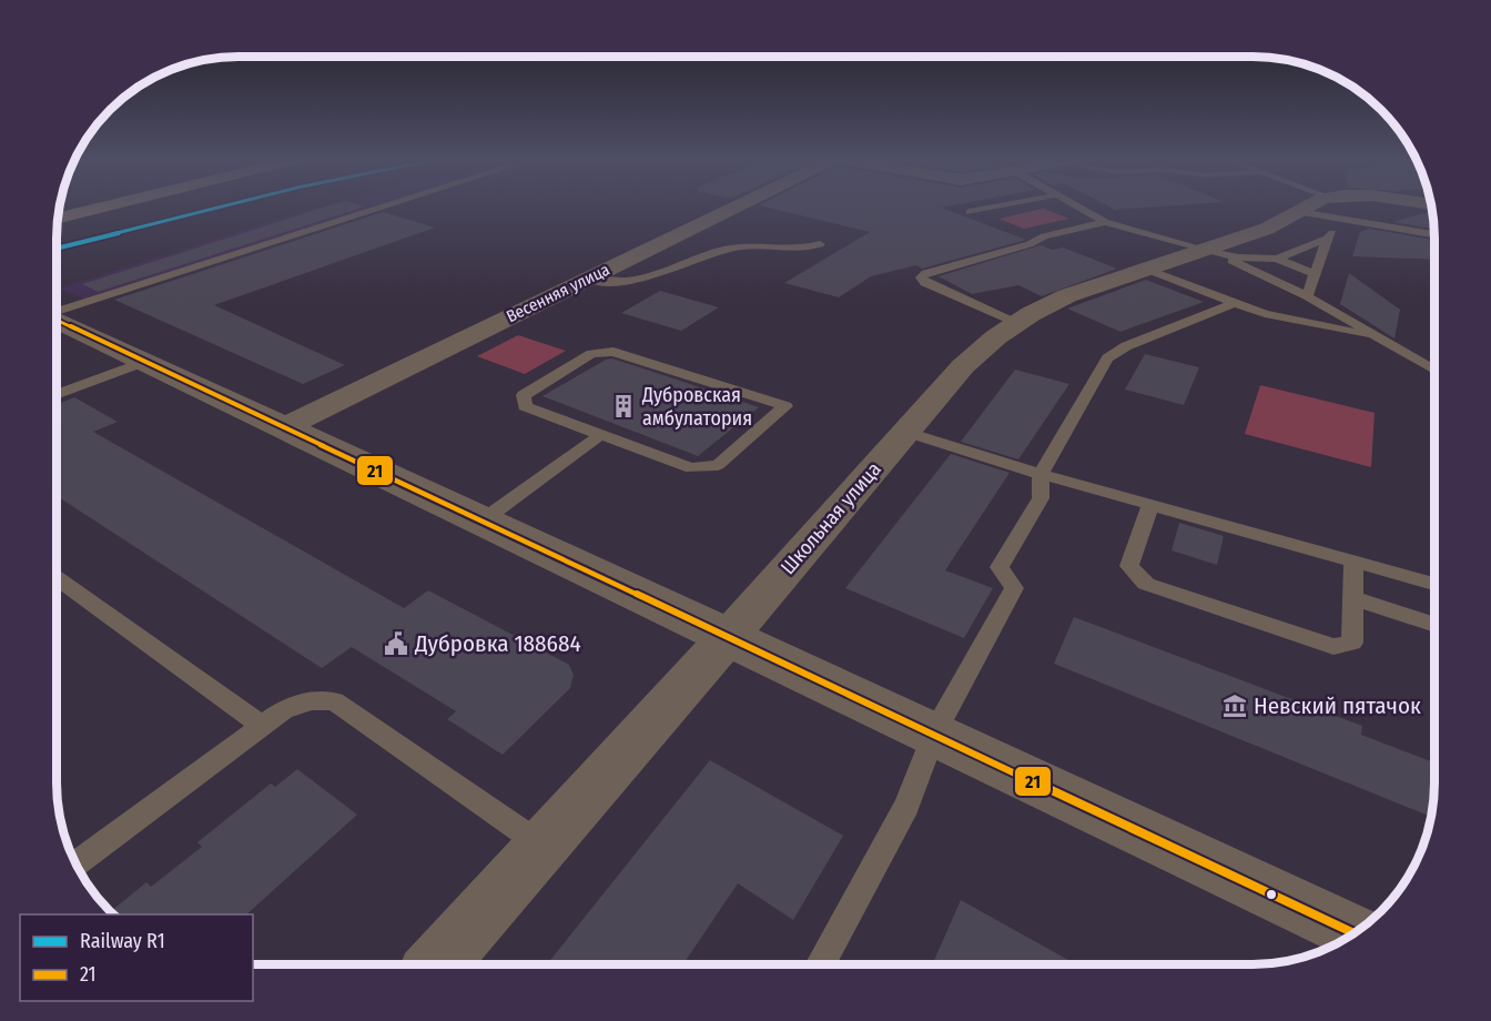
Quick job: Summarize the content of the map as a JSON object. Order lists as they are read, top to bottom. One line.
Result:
{"streets":{"street":["Весенняя улица","Школьная улица"]},"places":{"building":["Дубровская амбулатория"],"public building":["Дубровка 188684"],"museum":["Невский пятачок"]},"lines":["rail line R1","transit line 21"],"legend":["Railway R1","21"]}
